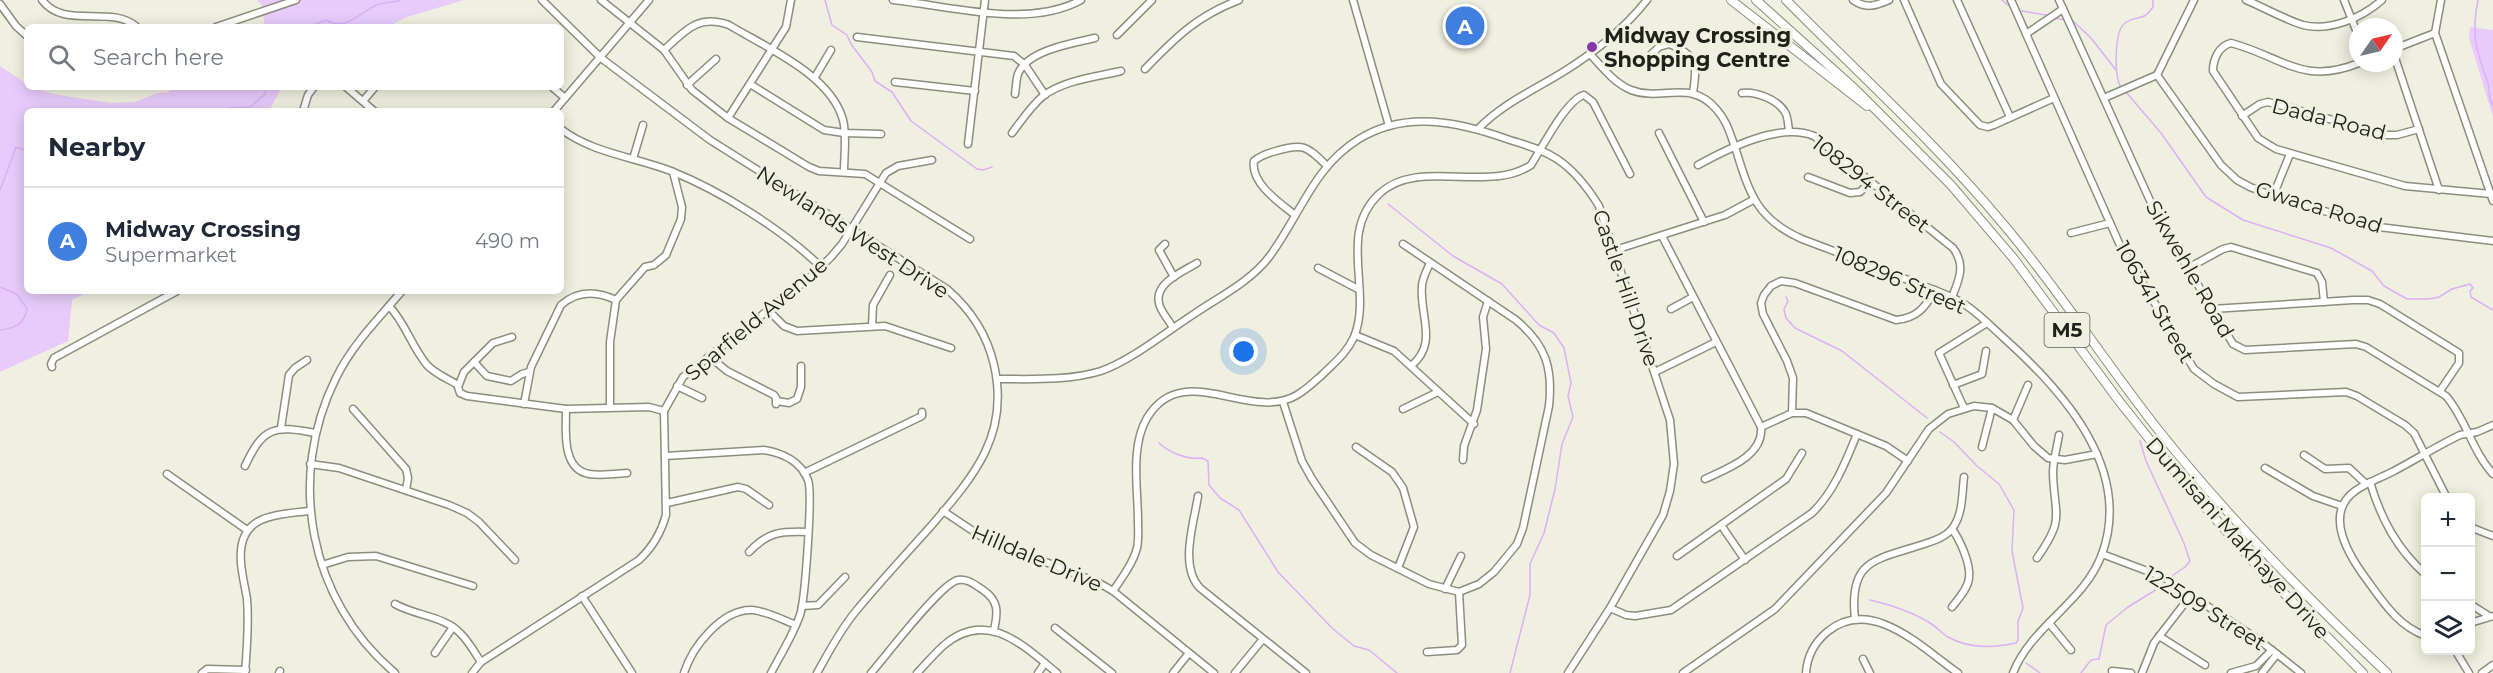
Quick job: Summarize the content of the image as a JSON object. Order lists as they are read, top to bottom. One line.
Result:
{"streets":{"main road":["M5","Dumisani Makhaye Drive"],"street":["Dada Road","108294 Street","Gwaca Road","Newlands West Drive","Sikwehle Road","108296 Street","Castle Hill Drive","106341 Street","Sparfield Avenue","Hilldale Drive","122509 Street"]},"crossings":[["108294 Street","108296 Street"],["Newlands West Drive","Castle Hill Drive"],["Newlands West Drive","Sparfield Avenue"],["Newlands West Drive","Hilldale Drive"],["108296 Street","122509 Street"]],"places":["Midway Crossing Shopping Centre"],"north":"top right","page":{"pins":"A","search":"Search here","heading":"Nearby","list":[{"mark":"A","name":"Midway Crossing","note":"Supermarket","value":"490 m"}],"map_buttons":["+","−"]}}
